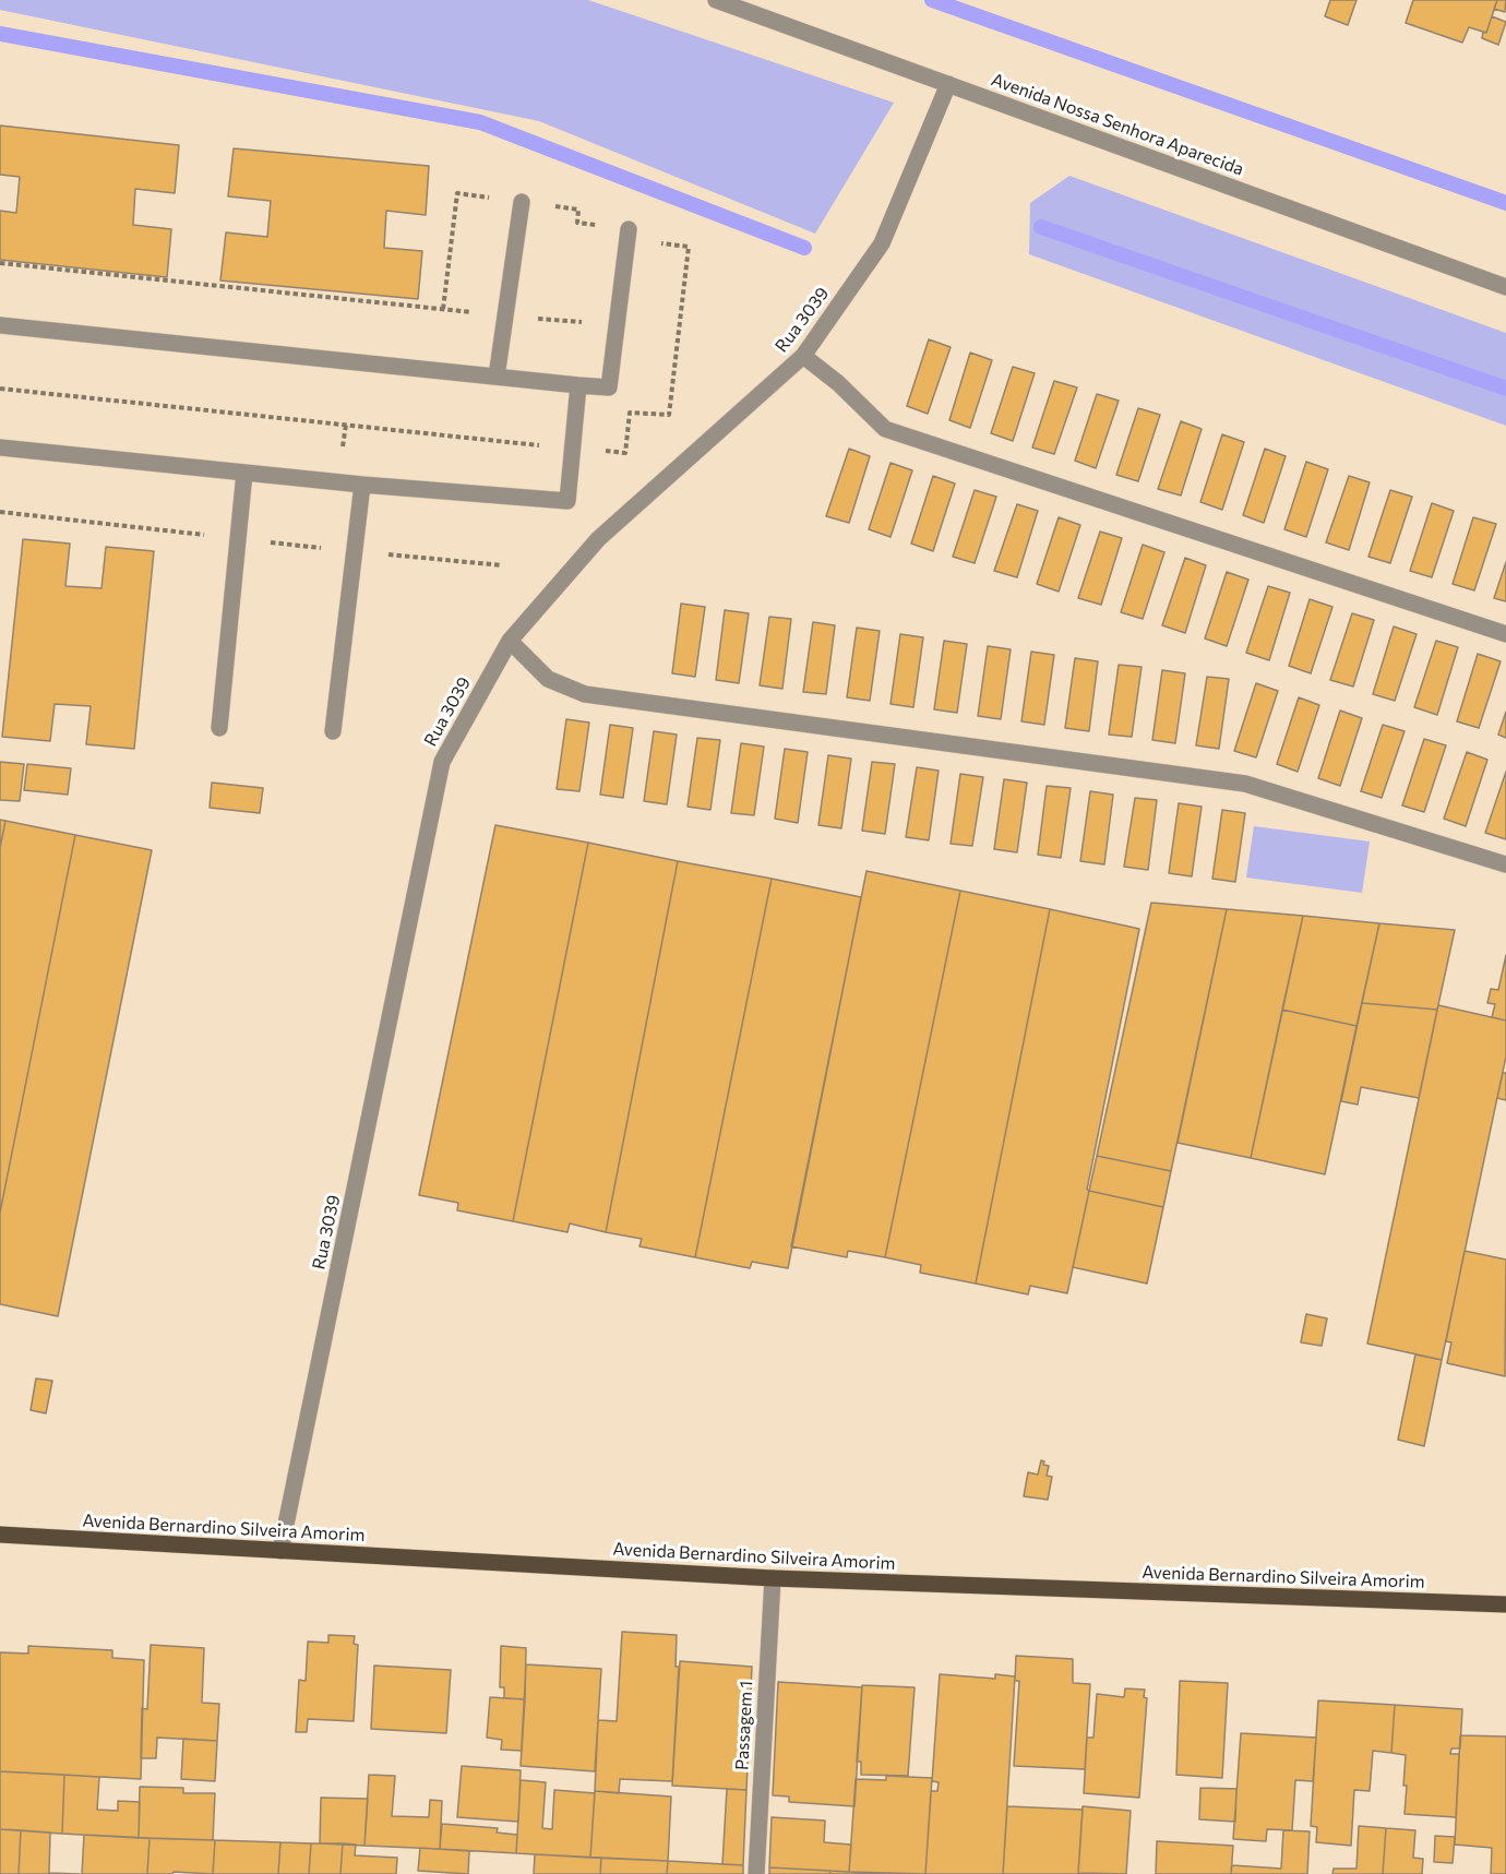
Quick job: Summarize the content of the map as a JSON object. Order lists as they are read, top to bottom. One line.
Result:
{"streets":{"main road":["Avenida Bernardino Silveira Amorim"],"street":["Avenida Nossa Senhora Aparecida","Rua 3039","Passagem 1"]},"crossings":[["Avenida Nossa Senhora Aparecida","Rua 3039"],["Rua 3039","Avenida Bernardino Silveira Amorim"],["Avenida Bernardino Silveira Amorim","Passagem 1"]]}
